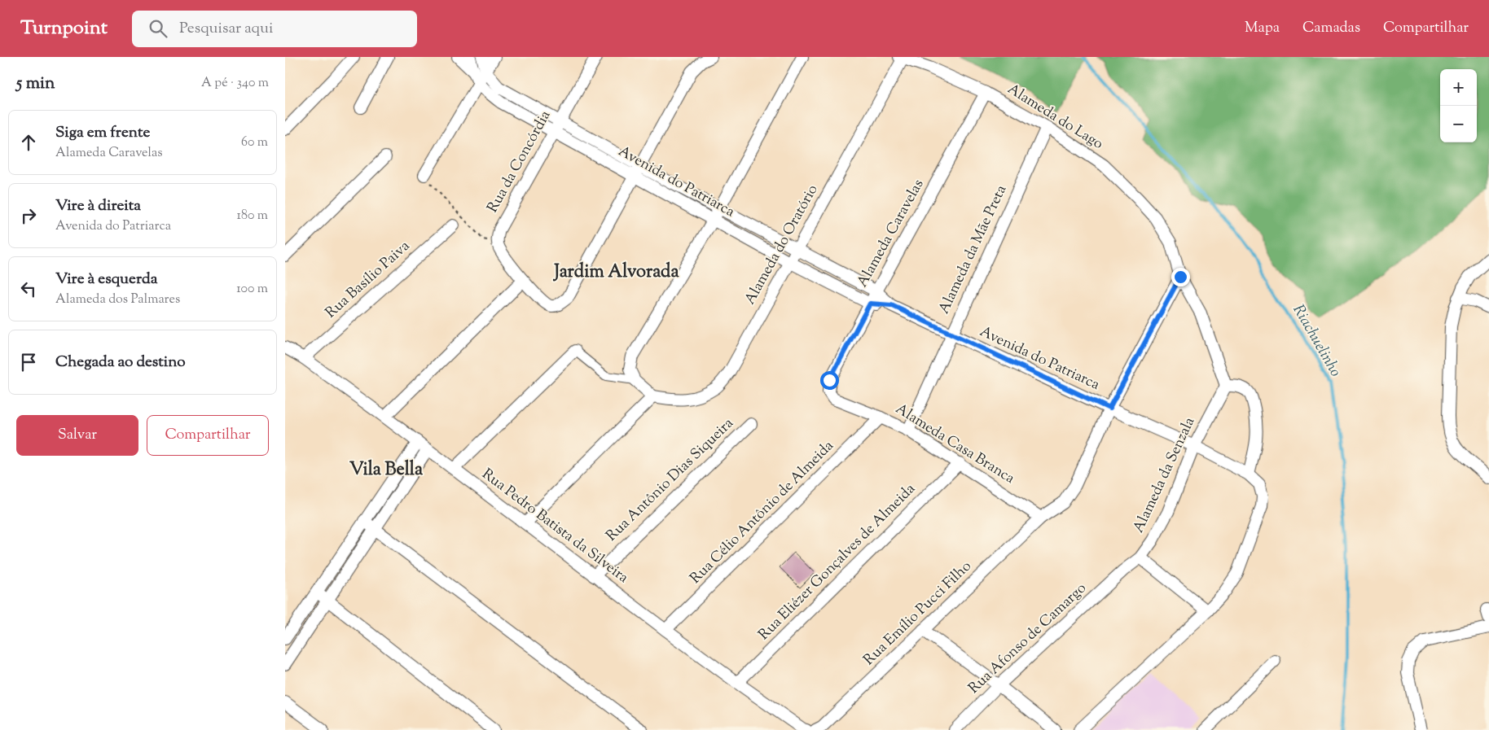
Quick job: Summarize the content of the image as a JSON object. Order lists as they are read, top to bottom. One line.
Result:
{"streets":{"street":["Alameda do Lago","Rua da Concórdia","Avenida do Patriarca","Alameda Caravelas","Alameda do Oratório","Alameda da Mãe Preta","Rua Basílio Paiva","Alameda Casa Branca","Alameda da Senzala","Rua Antônio Dias Siqueira","Rua Célio Antônio de Almeida","Rua Pedro Batista da Silveira","Rua Eliézer Gonçalves de Almeida","Rua Emílio Pucci Filho","Rua Afonso de Camargo"]},"crossings":[["Alameda do Lago","Alameda Caravelas"],["Alameda do Lago","Alameda do Oratório"],["Alameda do Lago","Alameda da Mãe Preta"],["Alameda do Lago","Alameda da Senzala"],["Alameda do Lago","Rua Emílio Pucci Filho"],["Rua da Concórdia","Avenida do Patriarca"],["Avenida do Patriarca","Alameda Caravelas"],["Avenida do Patriarca","Alameda do Oratório"],["Avenida do Patriarca","Alameda da Mãe Preta"],["Avenida do Patriarca","Alameda da Senzala"],["Avenida do Patriarca","Rua Emílio Pucci Filho"],["Alameda Caravelas","Alameda Casa Branca"],["Alameda da Mãe Preta","Alameda Casa Branca"],["Rua Basílio Paiva","Rua Pedro Batista da Silveira"],["Alameda Casa Branca","Rua Célio Antônio de Almeida"],["Alameda Casa Branca","Rua Eliézer Gonçalves de Almeida"],["Alameda Casa Branca","Rua Emílio Pucci Filho"],["Alameda da Senzala","Rua Afonso de Camargo"],["Rua Antônio Dias Siqueira","Rua Pedro Batista da Silveira"],["Rua Célio Antônio de Almeida","Rua Pedro Batista da Silveira"],["Rua Pedro Batista da Silveira","Rua Eliézer Gonçalves de Almeida"]],"districts":["Jardim Alvorada","Vila Bella"],"water":["Riachuelinho"],"page":{"header":"Turnpoint","search":"Pesquisar aqui","nav":["Mapa","Camadas","Compartilhar"],"heading":["5 min","A pé · 340 m"],"map_buttons":["+","−"],"list":[["Siga em frente","Alameda Caravelas","60 m"],["Vire à direita","Avenida do Patriarca","180 m"],["Vire à esquerda","Alameda dos Palmares","100 m"],"Chegada ao destino"],"buttons":["Salvar","Compartilhar"]}}
